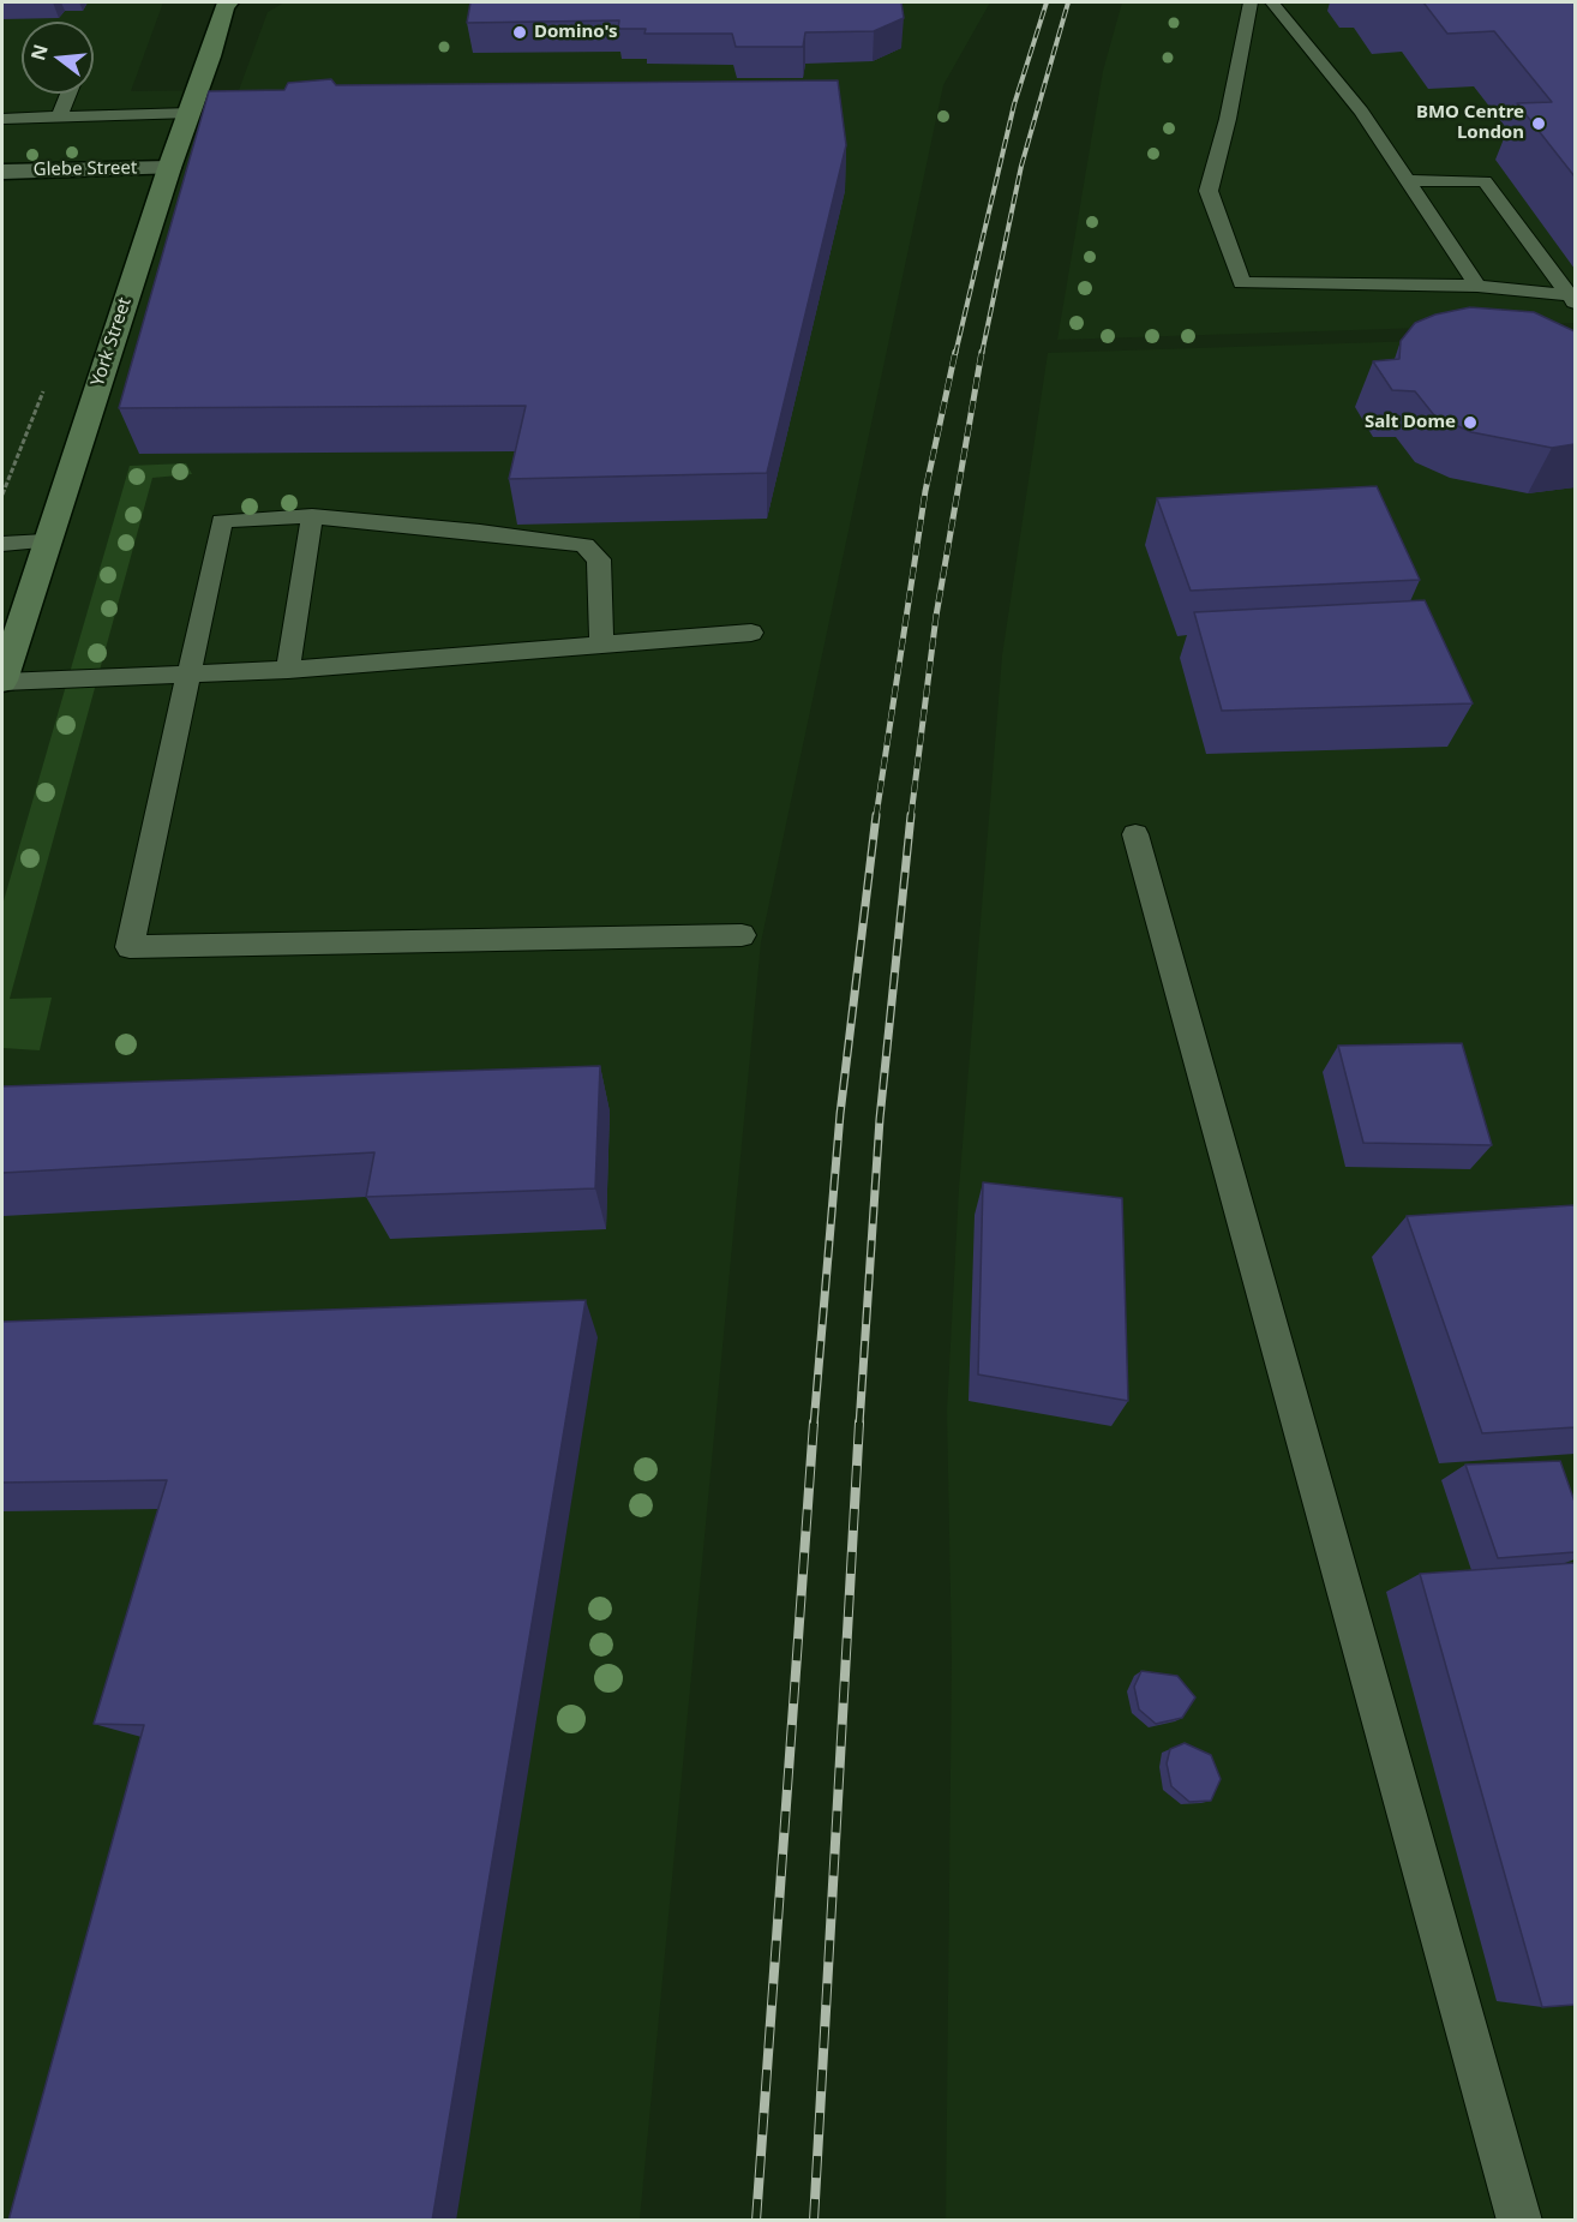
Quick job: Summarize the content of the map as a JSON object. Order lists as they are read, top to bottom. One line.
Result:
{"streets":{"main road":["York Street"],"street":["Glebe Street"]},"crossings":[["Glebe Street","York Street"]],"places":["Domino's","BMO Centre London","Salt Dome"],"north":"left"}
